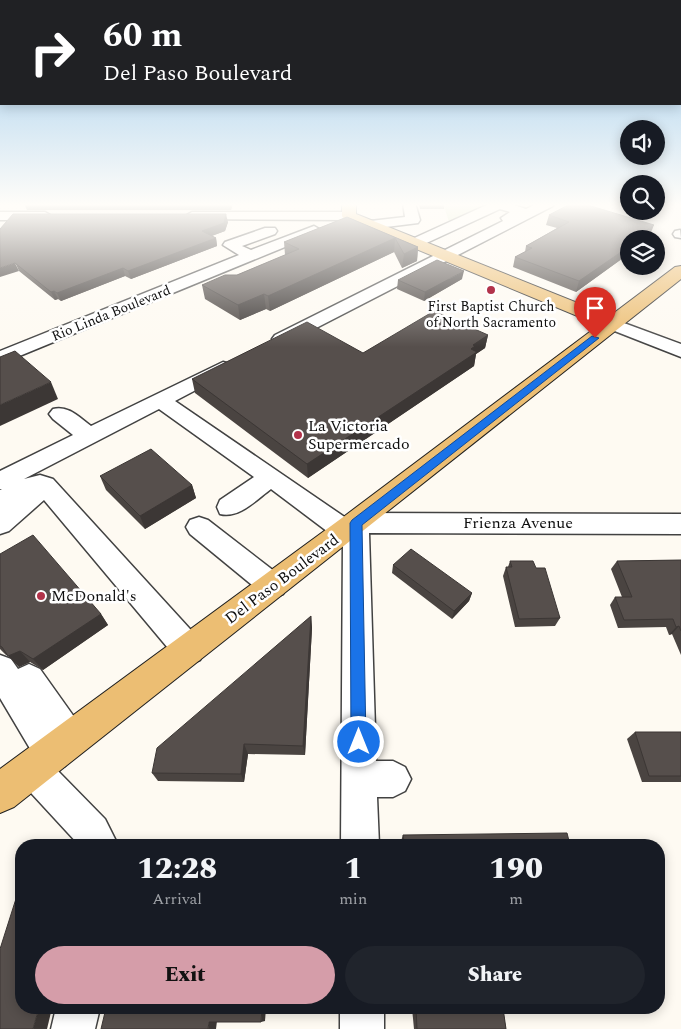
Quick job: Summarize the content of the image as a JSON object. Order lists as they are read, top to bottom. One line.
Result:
{"streets":{"main road":["Del Paso Boulevard"],"street":["Rio Linda Boulevard","Frienza Avenue"]},"crossings":[["Frienza Avenue","Del Paso Boulevard"]],"places":["First Baptist Church of North Sacramento","La Victoria Supermercado","McDonald's"],"page":{"turn":["60 m","Del Paso Boulevard"],"eta":["12:28","Arrival","1","min","190","m"],"buttons":["Exit","Share"]}}
